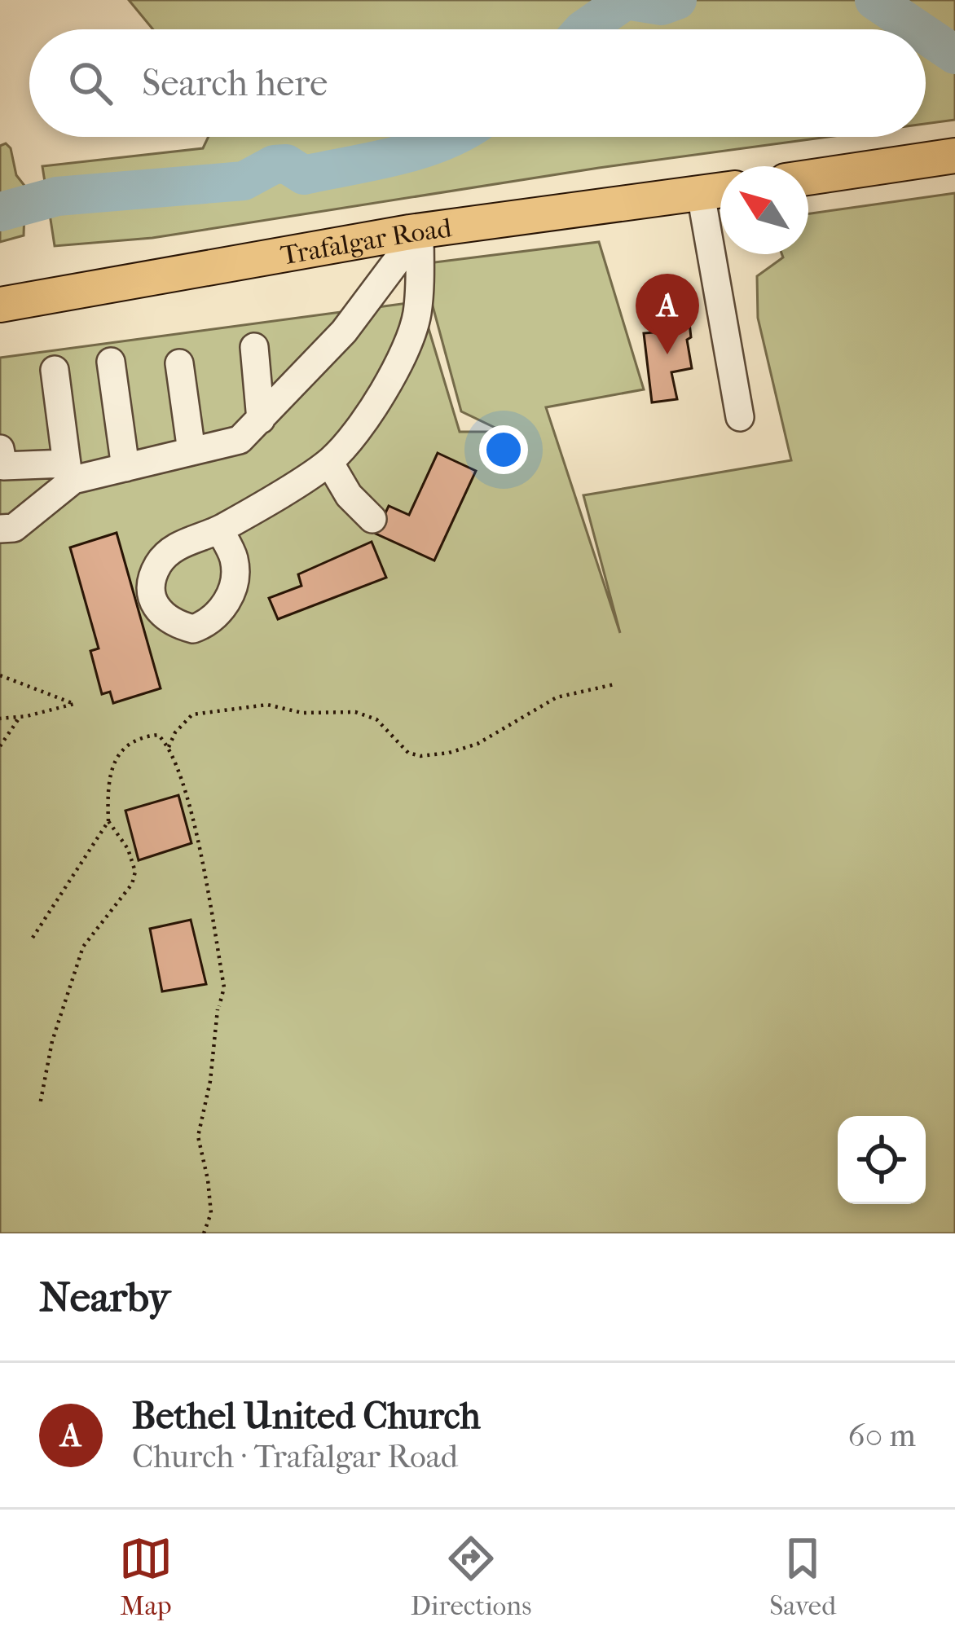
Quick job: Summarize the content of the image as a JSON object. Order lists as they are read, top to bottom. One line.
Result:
{"streets":{"main road":["Trafalgar Road"]},"north":"top left","page":{"search":"Search here","pins":"A","heading":"Nearby","list":[{"mark":"A","name":"Bethel United Church","note":"Church · Trafalgar Road","value":"60 m"}],"nav":["Map","Directions","Saved"]}}
